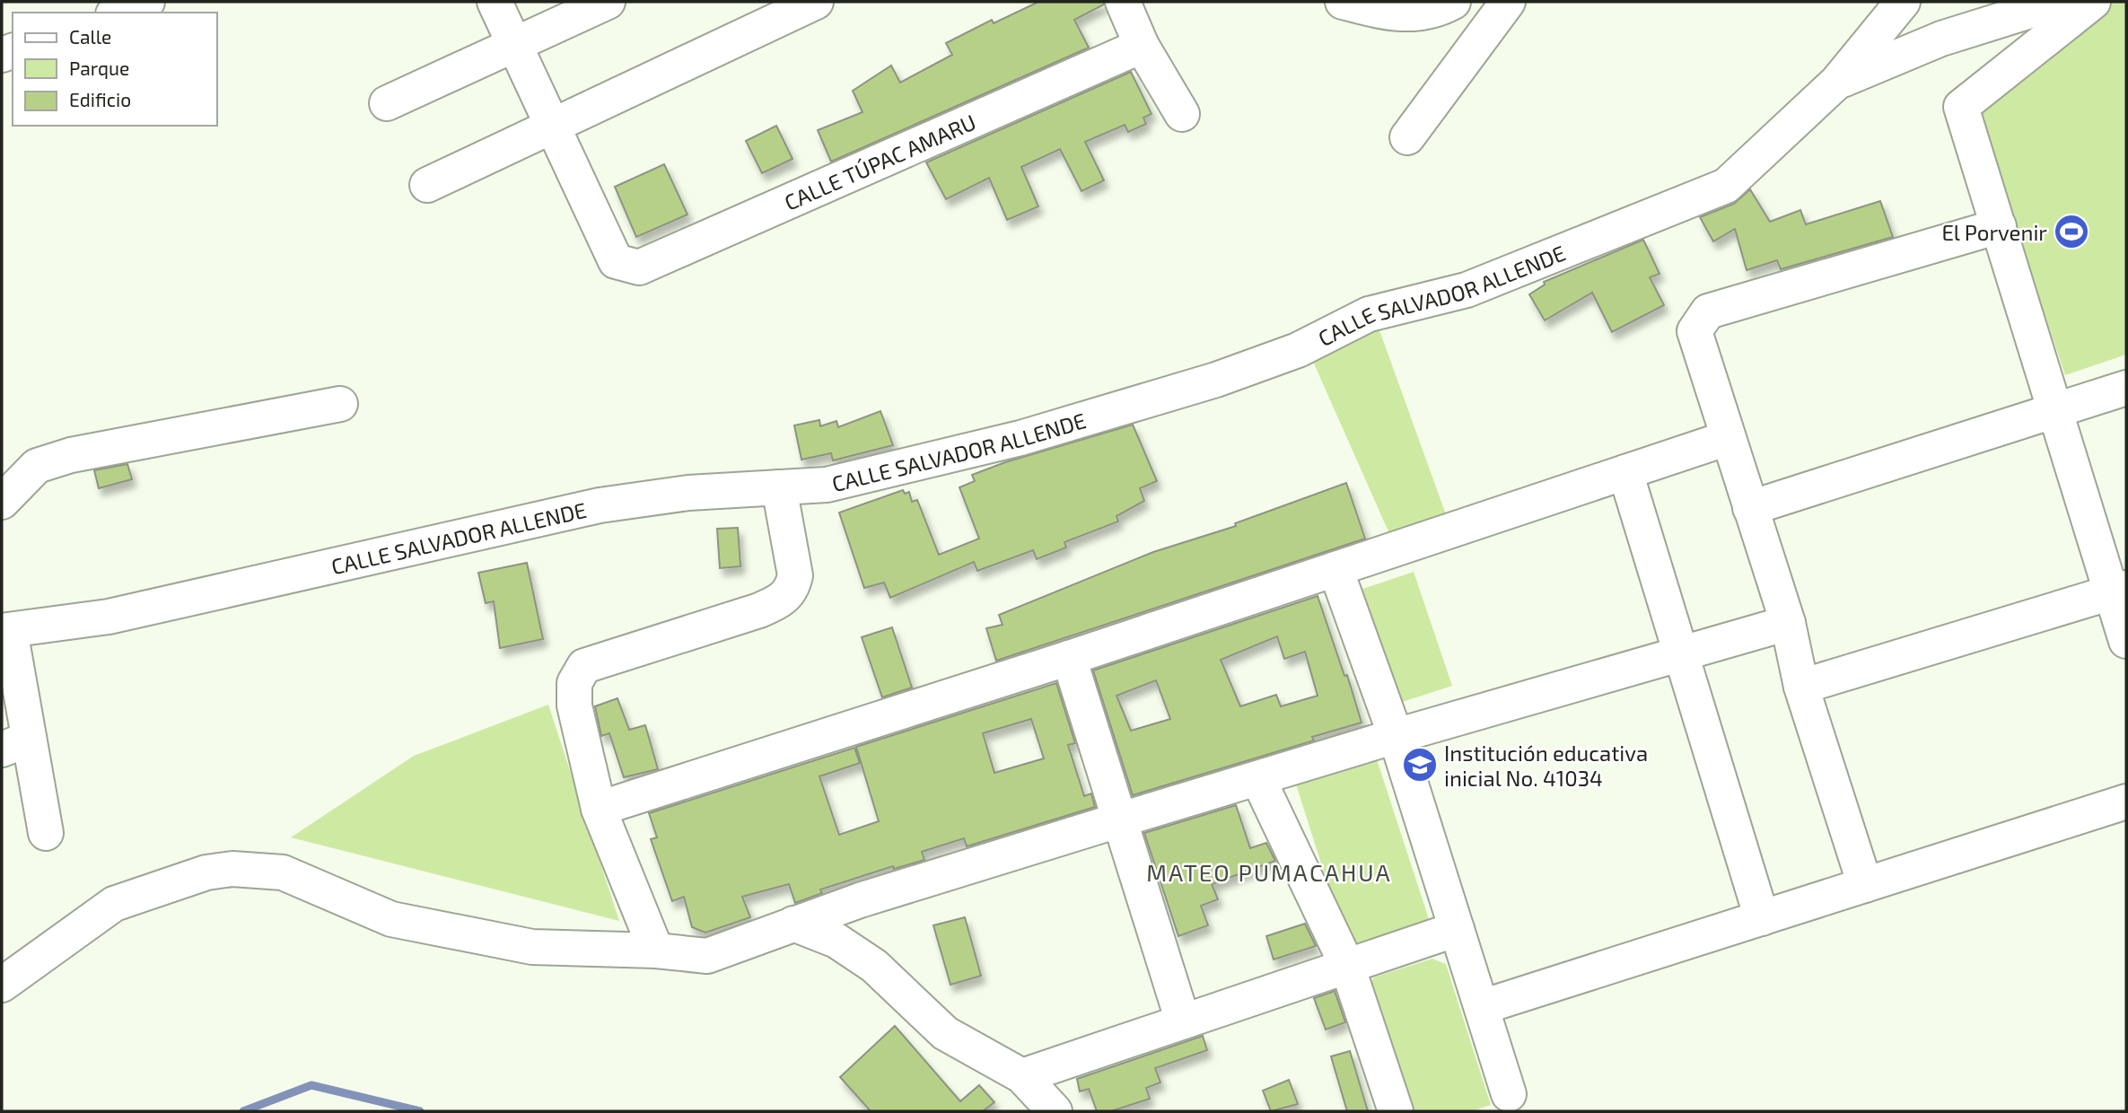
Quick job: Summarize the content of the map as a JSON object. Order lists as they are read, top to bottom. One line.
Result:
{"streets":{"street":["CALLE TÚPAC AMARU","CALLE SALVADOR ALLENDE"]},"districts":["MATEO PUMACAHUA"],"places":{"sports":["El Porvenir"],"school or university":["Institución educativa inicial No. 41034"]},"legend":["Calle","Parque","Edificio"]}
